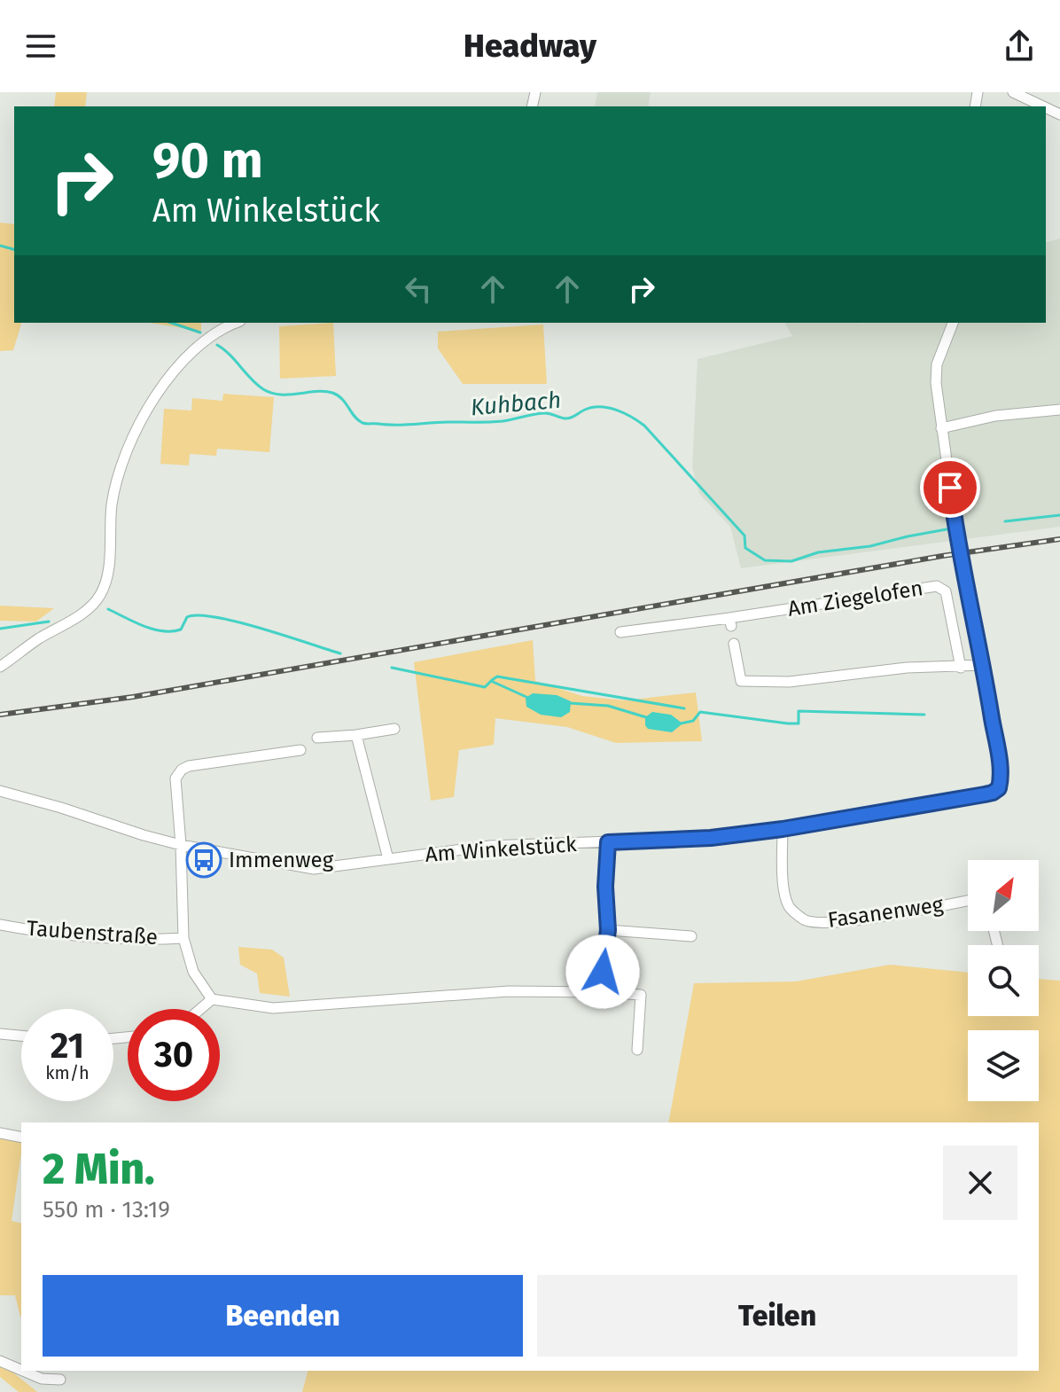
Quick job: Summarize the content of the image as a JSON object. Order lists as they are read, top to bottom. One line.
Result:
{"streets":{"street":["Am Ziegelofen","Am Winkelstück","Fasanenweg","Taubenstraße"]},"crossings":[["Am Winkelstück","Fasanenweg"]],"water":["Kuhbach"],"places":{"bus stop":["Immenweg"]},"north":"top right","page":{"header":"Headway","turn":["90 m","Am Winkelstück"],"speed":"21 km/h","limit":"30","heading":["2 Min.","550 m · 13:19"],"buttons":["Beenden","Teilen"]}}
